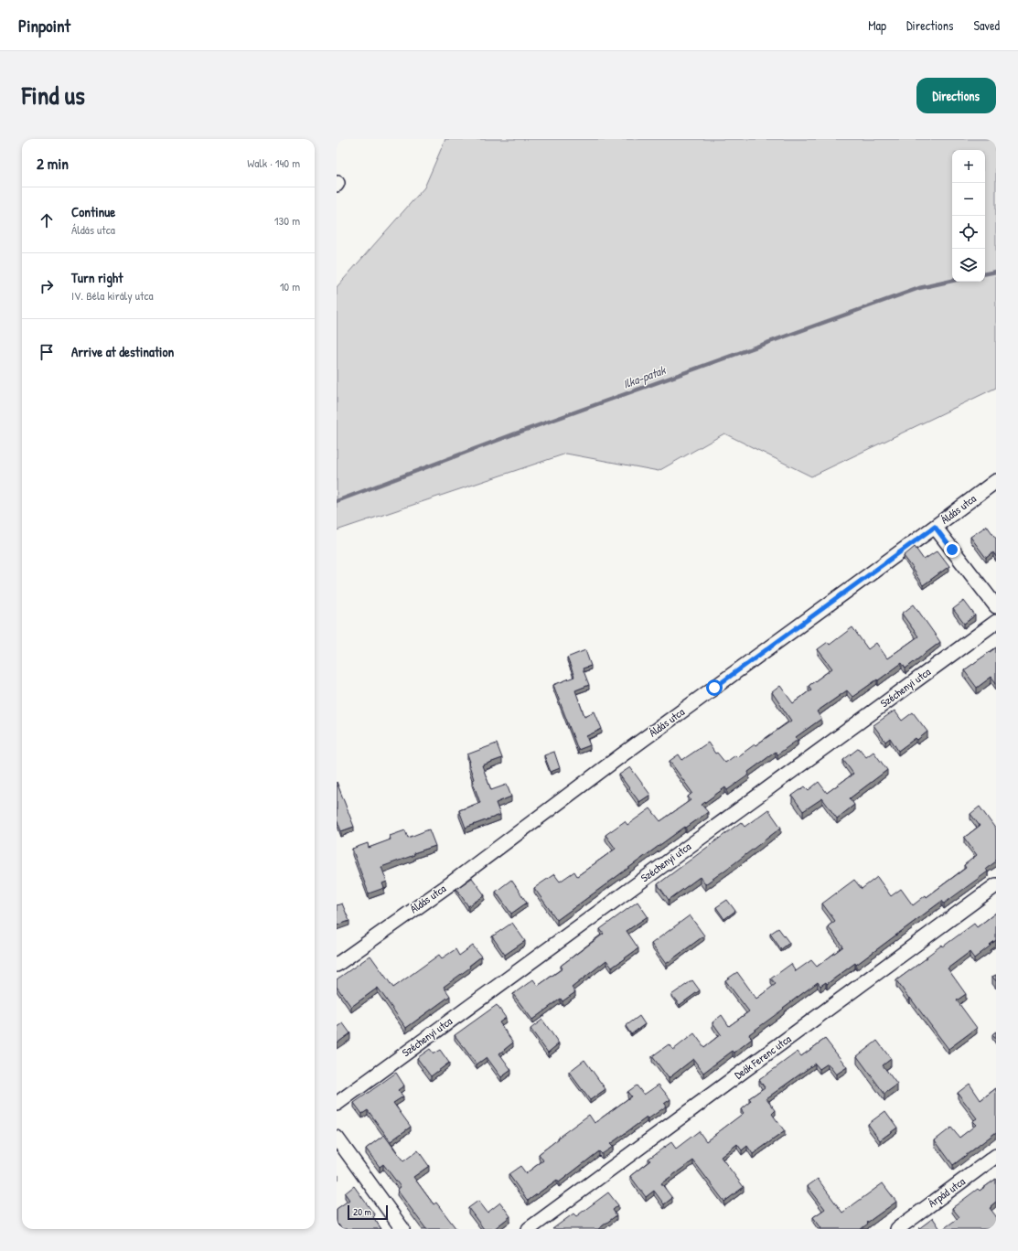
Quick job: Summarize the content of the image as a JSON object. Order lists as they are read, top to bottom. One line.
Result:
{"streets":{"street":["Áldás utca","Széchenyi utca","Deák Ferenc utca","Árpád utca"]},"water":["Ilka-patak"],"scale_bar":"20 m","page":{"header":"Pinpoint","nav":["Map","Directions","Saved"],"title":"Find us","buttons":"Directions","heading":["2 min","Walk · 140 m"],"map_buttons":["+","−"],"list":[["Continue","Áldás utca","130 m"],["Turn right","IV. Béla király utca","10 m"],"Arrive at destination"],"scale":"20 m"}}
